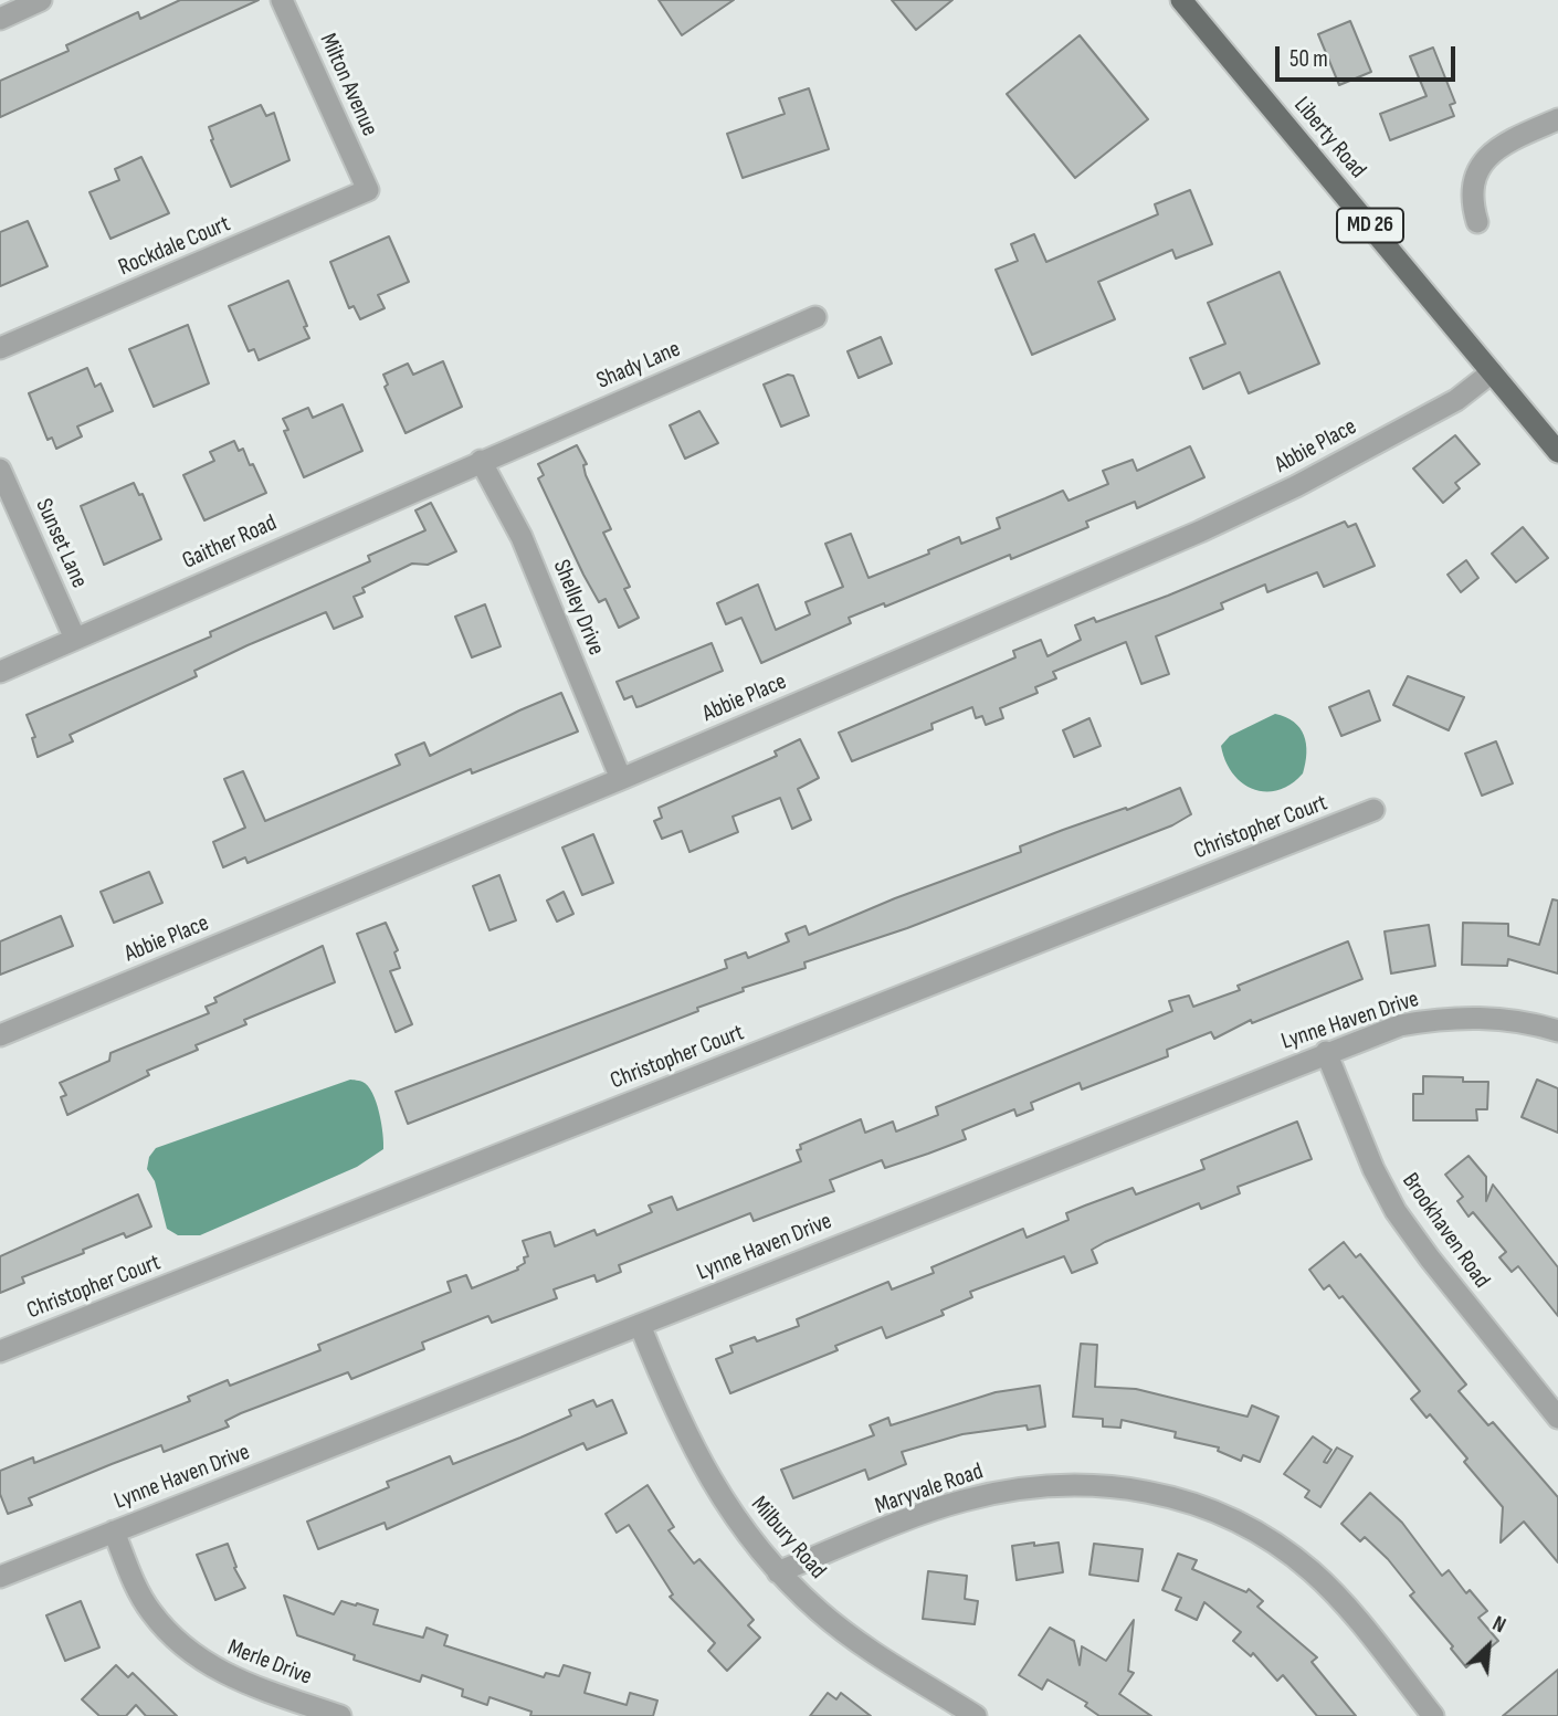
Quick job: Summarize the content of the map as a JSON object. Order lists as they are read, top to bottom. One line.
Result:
{"streets":{"main road":["Liberty Road","MD 26"],"street":["Milton Avenue","Rockdale Court","Shady Lane","Abbie Place","Gaither Road","Sunset Lane","Shelley Drive","Christopher Court","Lynne Haven Drive","Brookhaven Road","Maryvale Road","Milbury Road","Merle Drive"]},"crossings":[["Milton Avenue","Rockdale Court"],["Liberty Road","Abbie Place"],["Shady Lane","Gaither Road"],["Shady Lane","Shelley Drive"],["Abbie Place","Shelley Drive"],["Gaither Road","Sunset Lane"],["Gaither Road","Shelley Drive"],["Lynne Haven Drive","Brookhaven Road"],["Lynne Haven Drive","Milbury Road"],["Lynne Haven Drive","Merle Drive"],["Maryvale Road","Milbury Road"]],"scale_bar":"50 m","north":"top right"}
